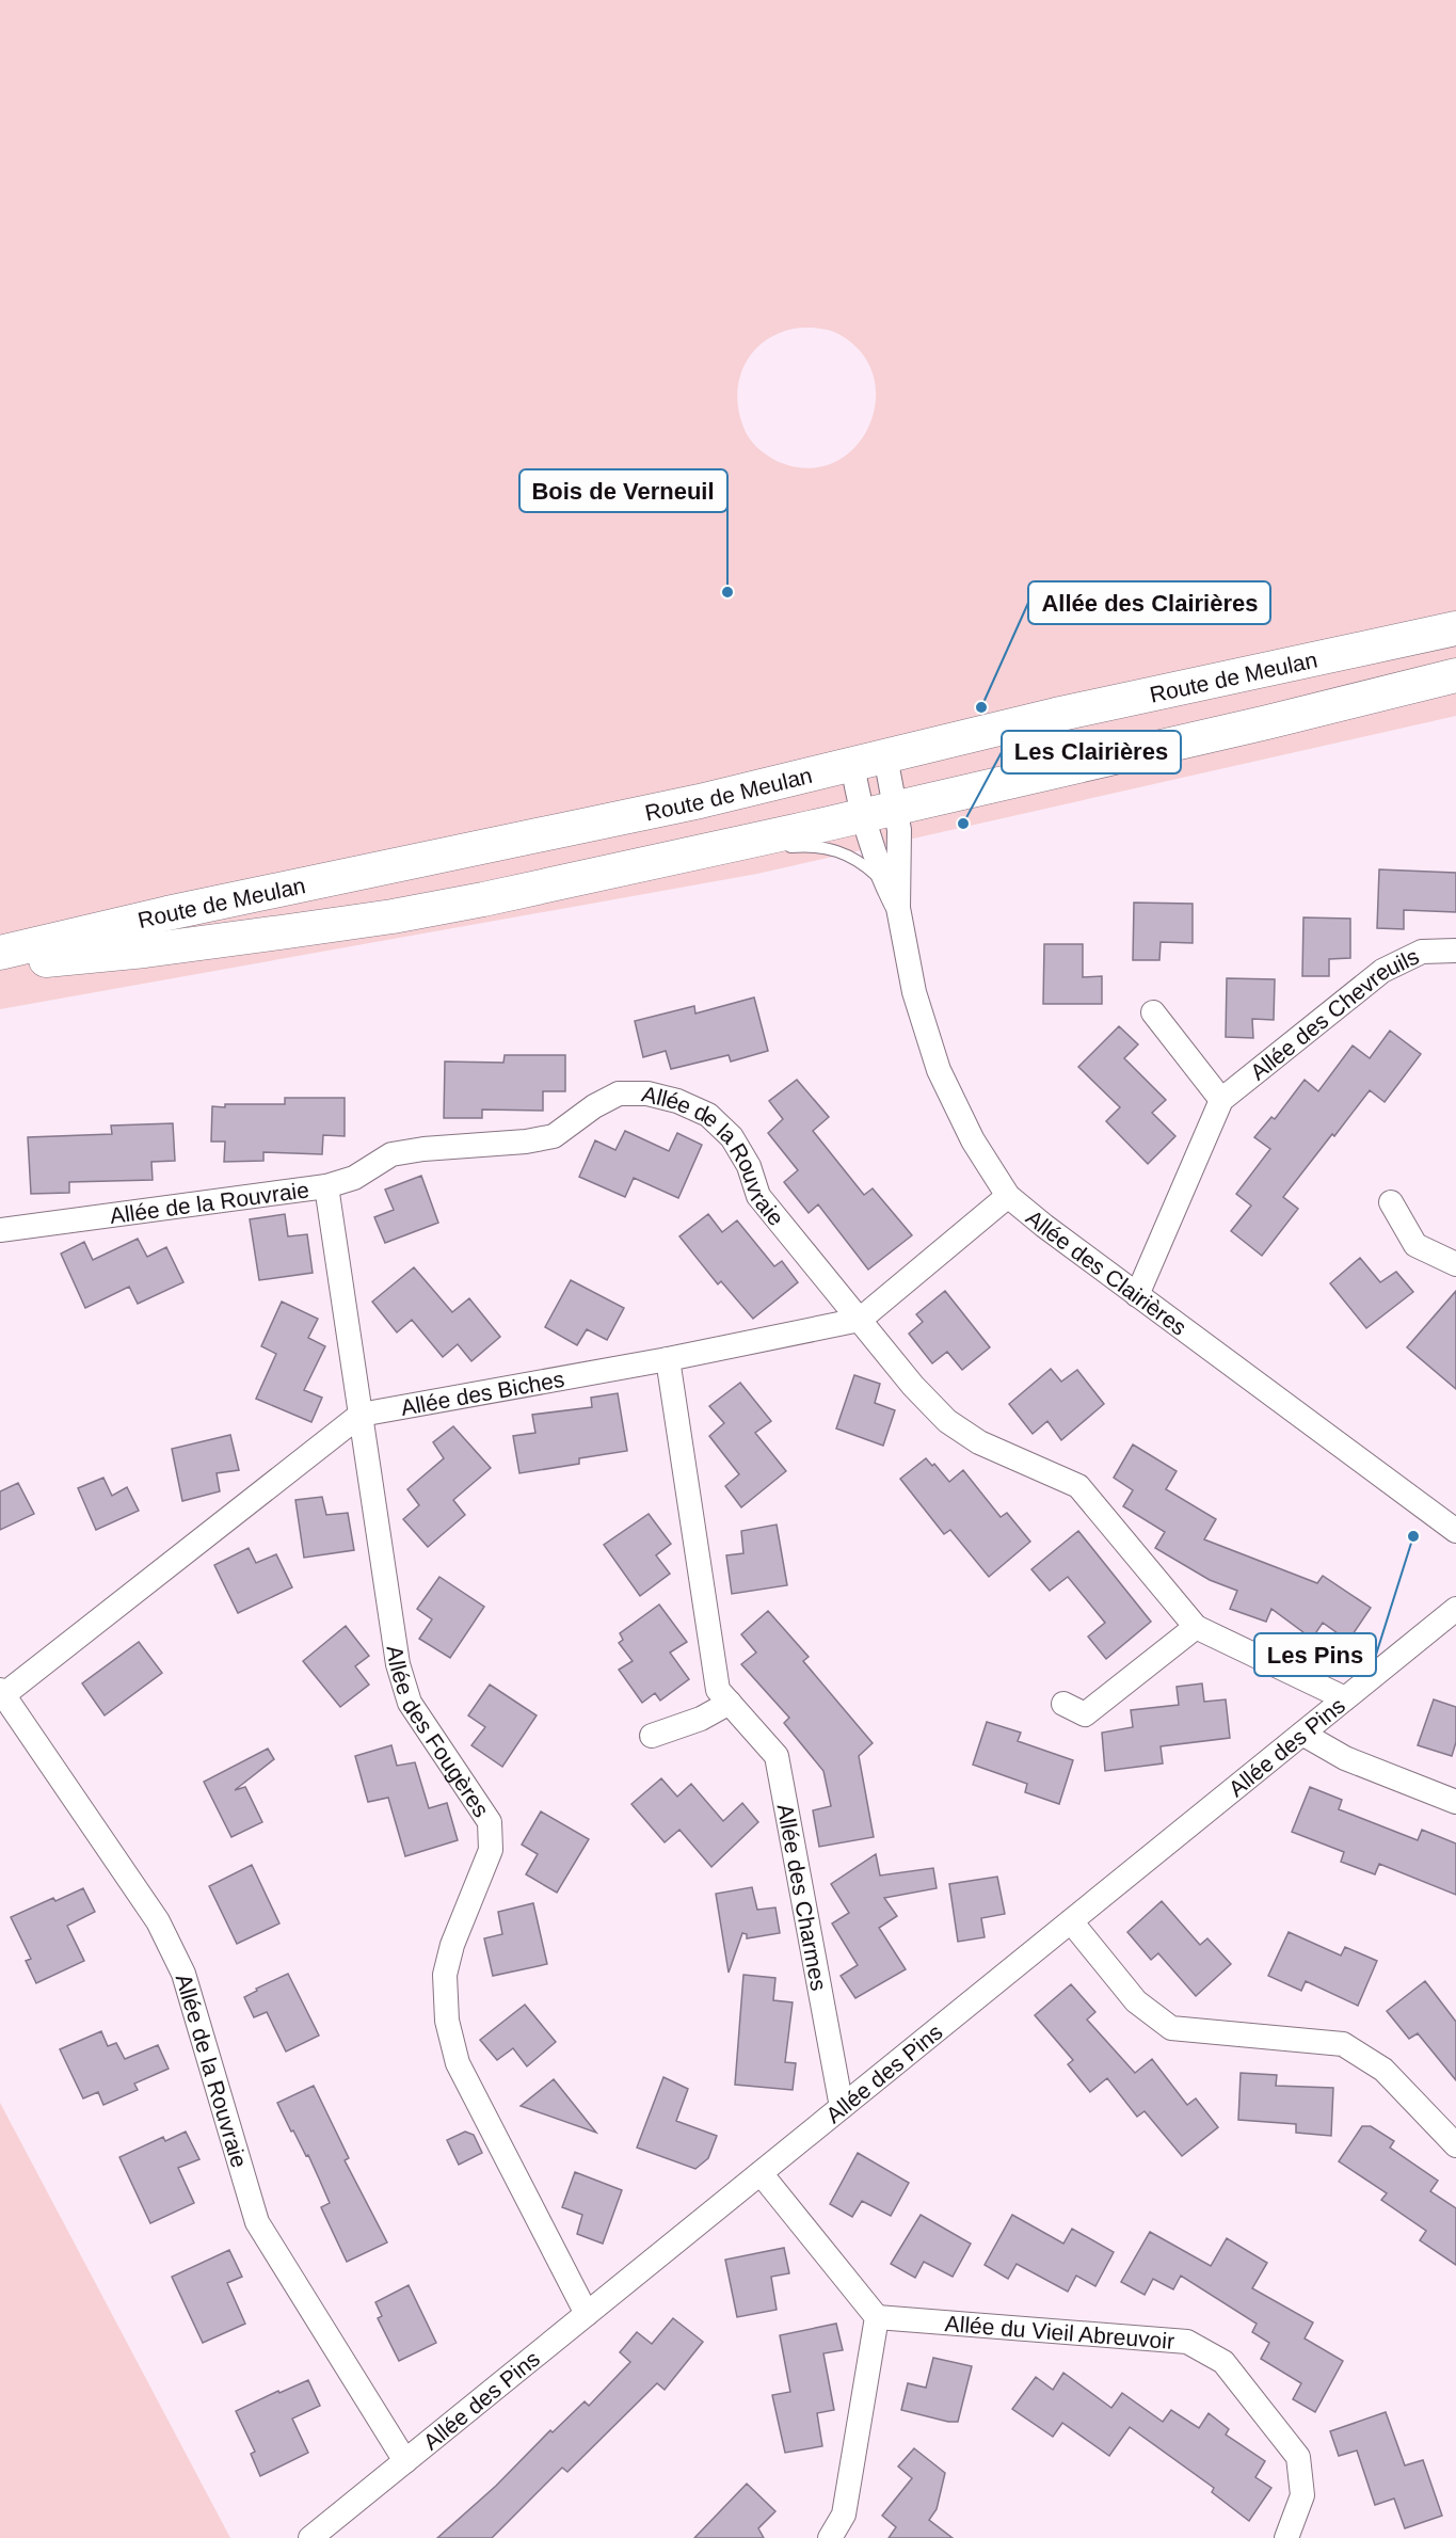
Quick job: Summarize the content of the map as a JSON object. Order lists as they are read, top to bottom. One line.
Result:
{"streets":{"main road":["Route de Meulan"],"street":["Allée des Chevreuils","Allée de la Rouvraie","Allée des Clairières","Allée des Biches","Allée des Fougères","Allée des Pins","Allée des Charmes","Allée du Vieil Abreuvoir"]},"crossings":[["Route de Meulan","Allée des Clairières"],["Allée des Chevreuils","Allée des Clairières"],["Allée de la Rouvraie","Allée des Biches"],["Allée de la Rouvraie","Allée des Fougères"],["Allée de la Rouvraie","Allée des Pins"],["Allée des Clairières","Allée des Biches"],["Allée des Biches","Allée des Fougères"],["Allée des Biches","Allée des Charmes"],["Allée des Fougères","Allée des Pins"],["Allée des Pins","Allée des Charmes"]],"places":["Bois de Verneuil","Allée des Clairières","Les Clairières","Les Pins"]}
